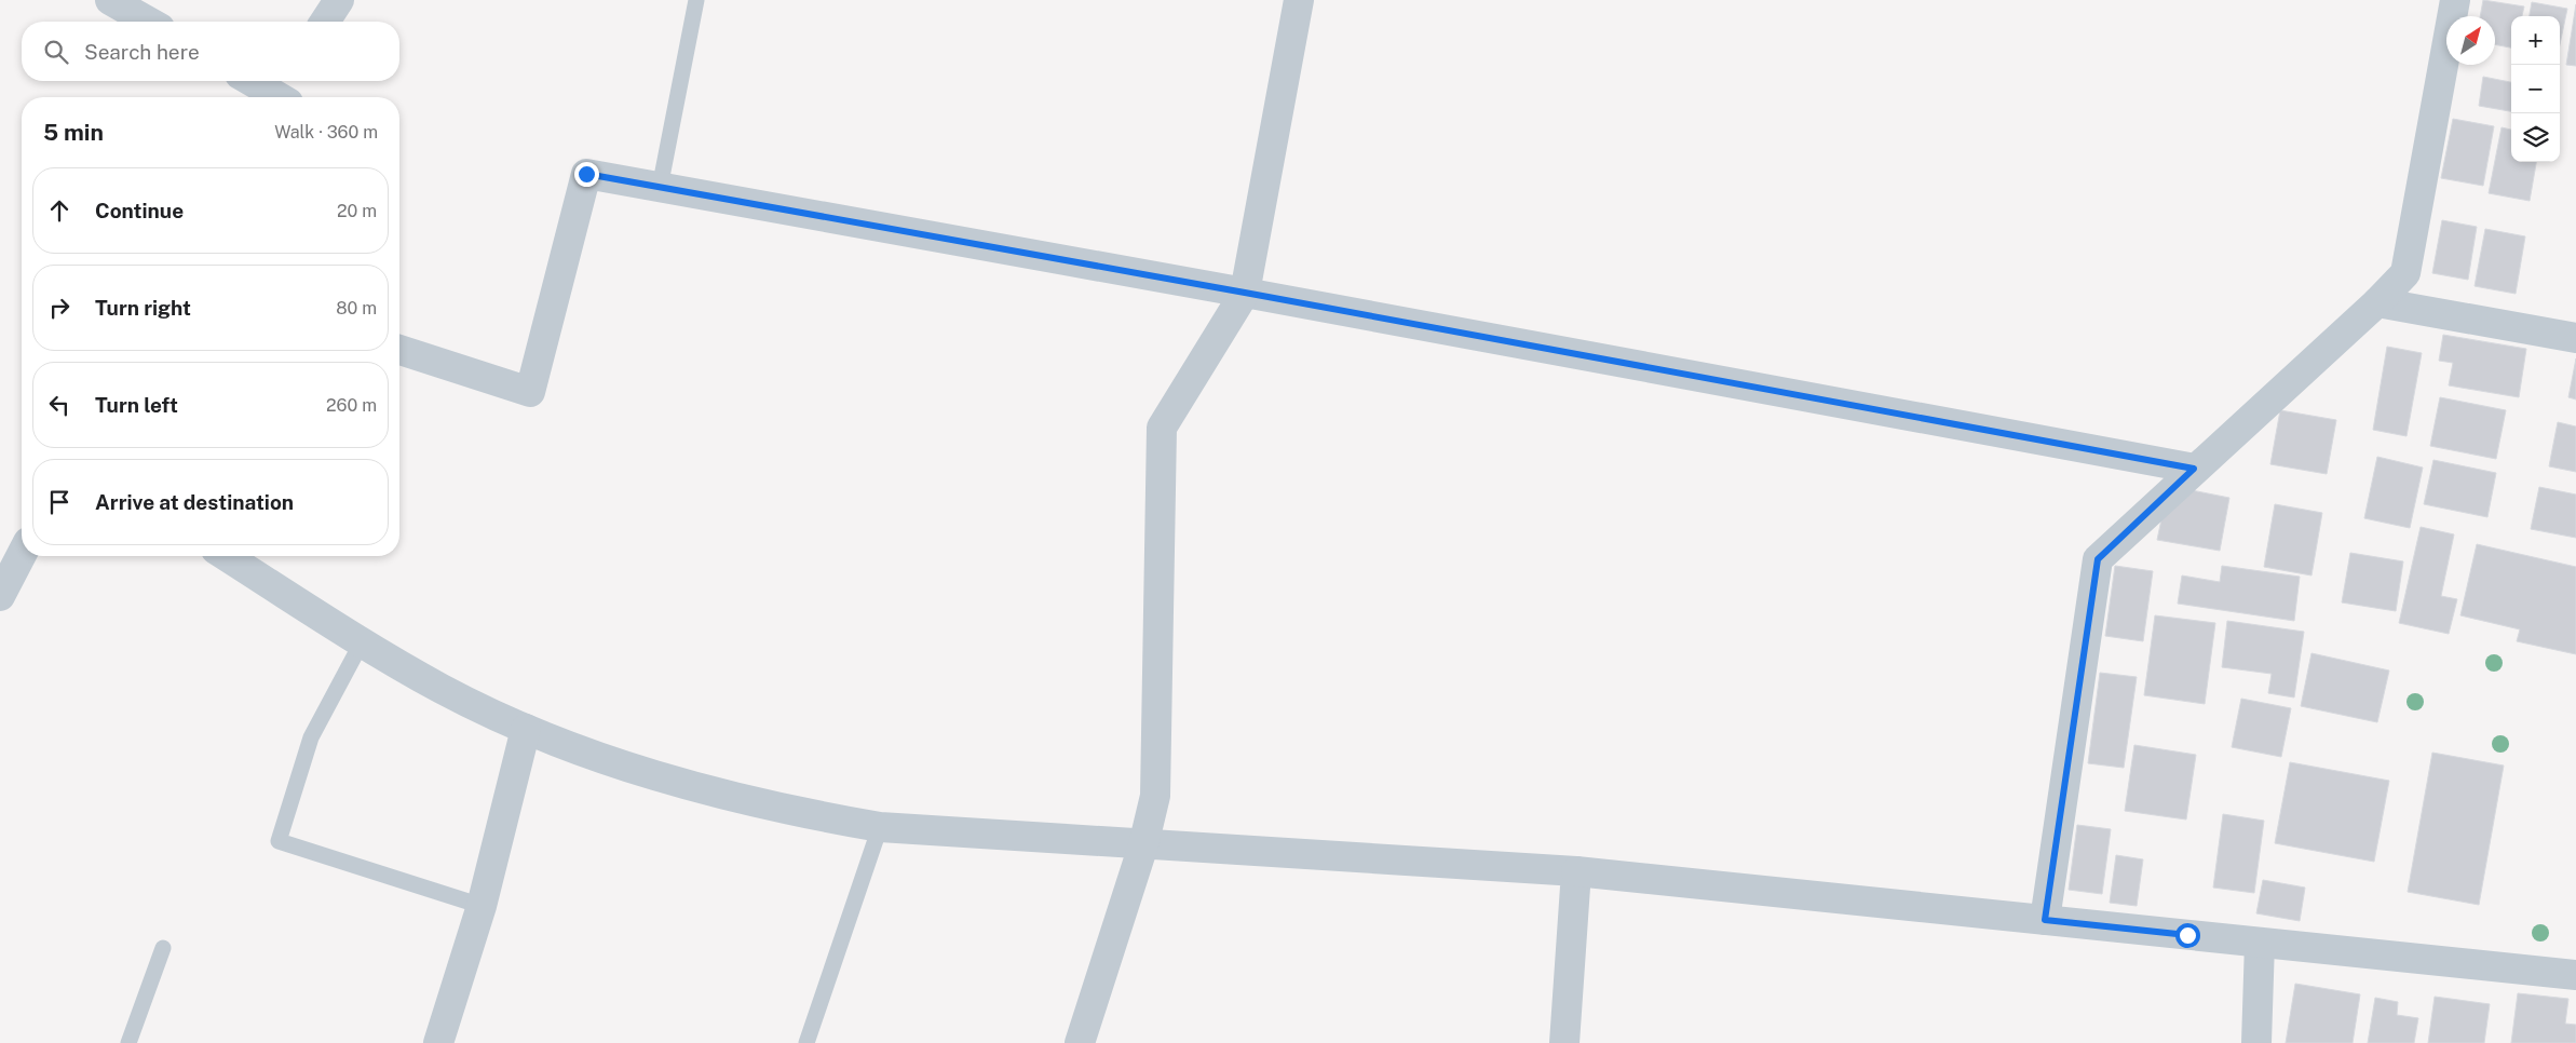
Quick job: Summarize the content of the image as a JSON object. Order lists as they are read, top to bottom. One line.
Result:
{"north":"top right","page":{"map_buttons":["+","−"],"search":"Search here","heading":["5 min","Walk · 360 m"],"list":[["Continue","20 m"],["Turn right","80 m"],["Turn left","260 m"],"Arrive at destination"]}}
